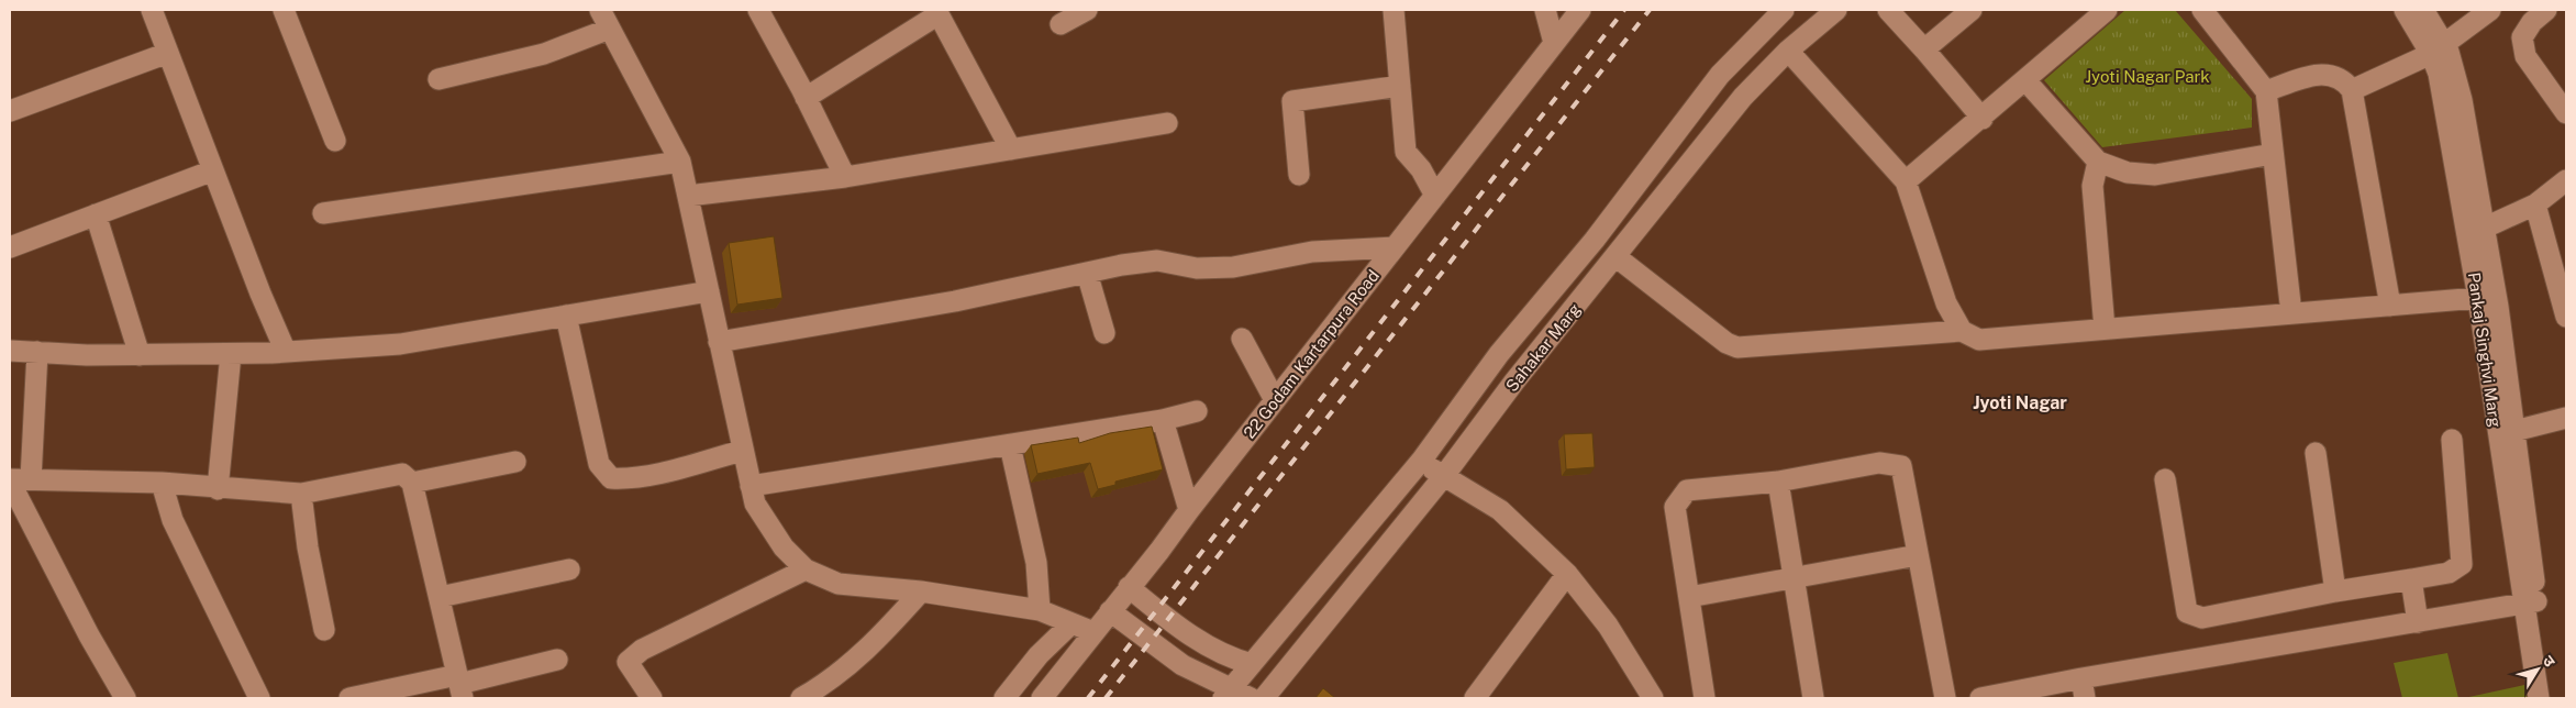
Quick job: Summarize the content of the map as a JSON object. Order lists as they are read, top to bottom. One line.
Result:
{"streets":{"street":["Sahakar Marg","Pankaj Singhvi Marg","22 Godam Kartarpura Road"]},"districts":["Jyoti Nagar"],"parks":["Jyoti Nagar Park"],"north":"top right"}
